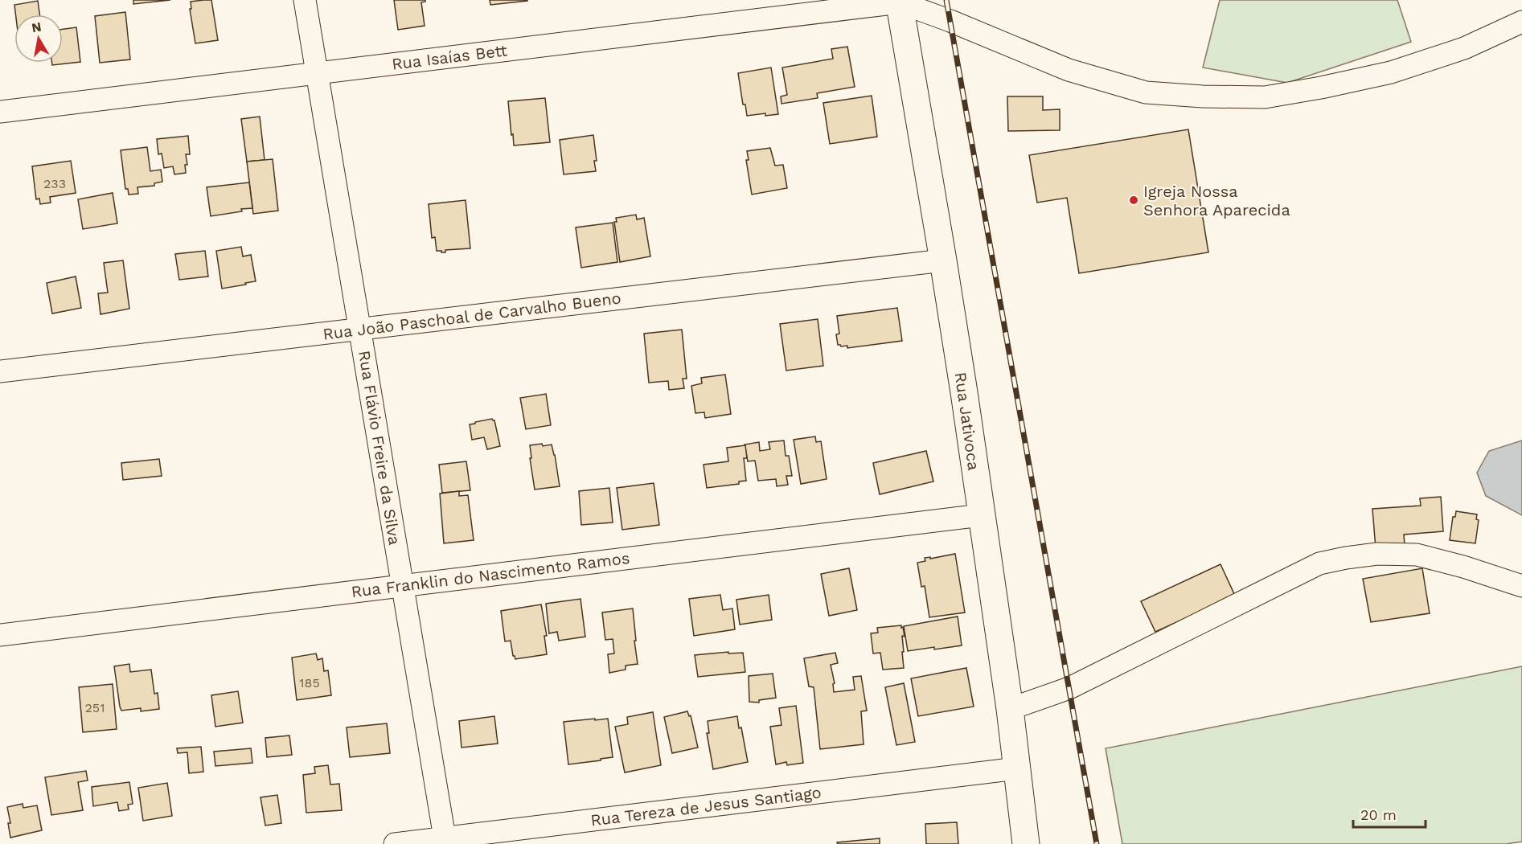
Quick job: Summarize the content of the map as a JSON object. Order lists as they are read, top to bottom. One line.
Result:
{"streets":{"street":["Rua Isaías Bett","Rua João Paschoal de Carvalho Bueno","Rua Jativoca","Rua Flávio Freire da Silva","Rua Franklin do Nascimento Ramos","Rua Tereza de Jesus Santiago"]},"crossings":[["Rua Isaías Bett","Rua Jativoca"],["Rua Isaías Bett","Rua Flávio Freire da Silva"],["Rua João Paschoal de Carvalho Bueno","Rua Jativoca"],["Rua João Paschoal de Carvalho Bueno","Rua Flávio Freire da Silva"],["Rua Jativoca","Rua Franklin do Nascimento Ramos"],["Rua Jativoca","Rua Tereza de Jesus Santiago"],["Rua Flávio Freire da Silva","Rua Franklin do Nascimento Ramos"],["Rua Flávio Freire da Silva","Rua Tereza de Jesus Santiago"]],"places":["Igreja Nossa Senhora Aparecida"],"house_numbers":["233","185","251"],"scale_bar":"20 m","north":"top"}
